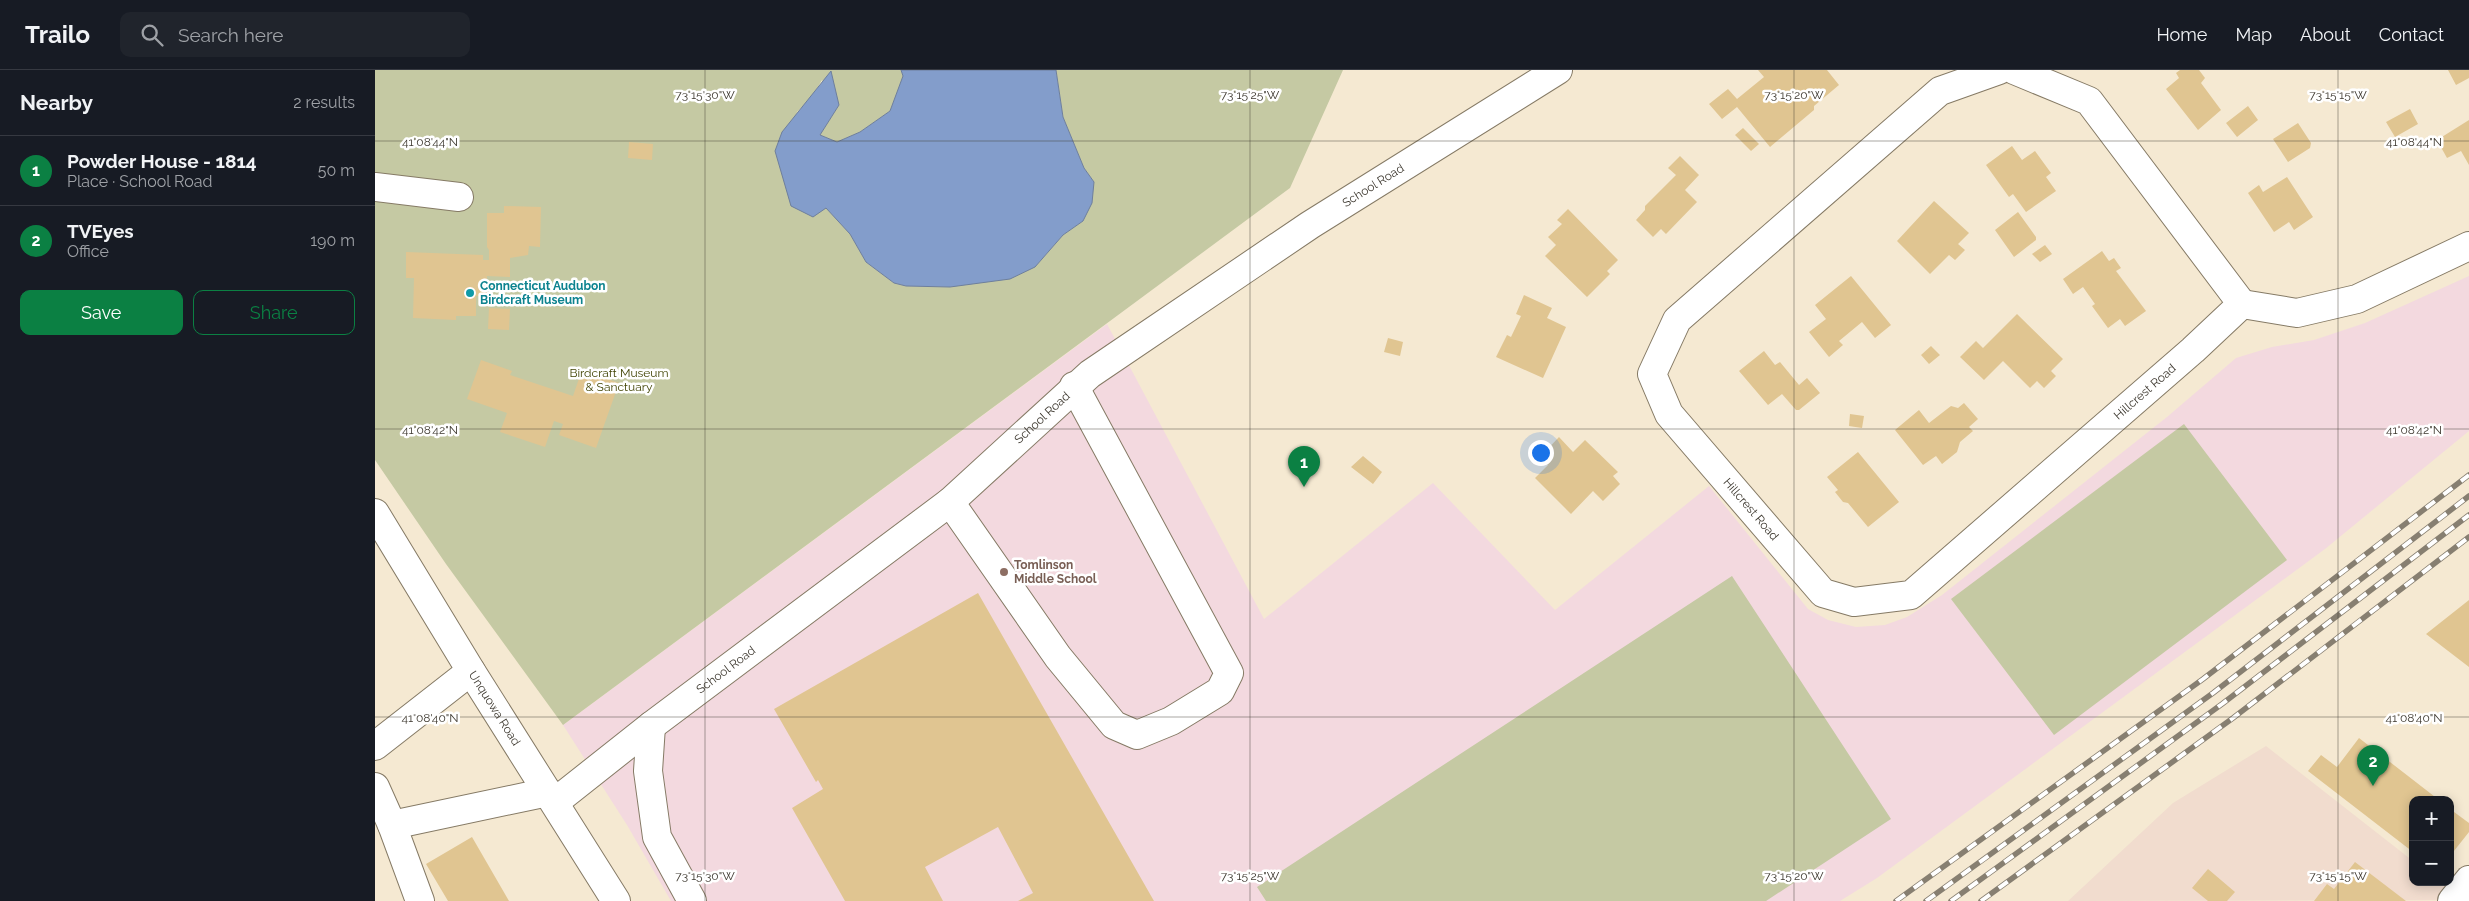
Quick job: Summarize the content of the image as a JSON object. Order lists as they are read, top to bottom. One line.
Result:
{"streets":{"street":["School Road","Hillcrest Road","Unquowa Road"]},"crossings":[["School Road","Unquowa Road"]],"parks":["Birdcraft Museum & Sanctuary"],"places":["Connecticut Audubon Birdcraft Museum","Tomlinson Middle School"],"page":{"header":"Trailo","search":"Search here","nav":["Home","Map","About","Contact"],"heading":["Nearby","2 results"],"list":[{"mark":"1","name":"Powder House - 1814","note":"Place · School Road","value":"50 m"},{"mark":"2","name":"TVEyes","note":"Office","value":"190 m"}],"buttons":["Save","Share"],"pins":["1","2"],"map_buttons":["+","−"]},"coordinates":["73°15'30\"W","73°15'25\"W","73°15'20\"W","73°15'15\"W","41°08'44\"N","41°08'42\"N","41°08'40\"N"]}
